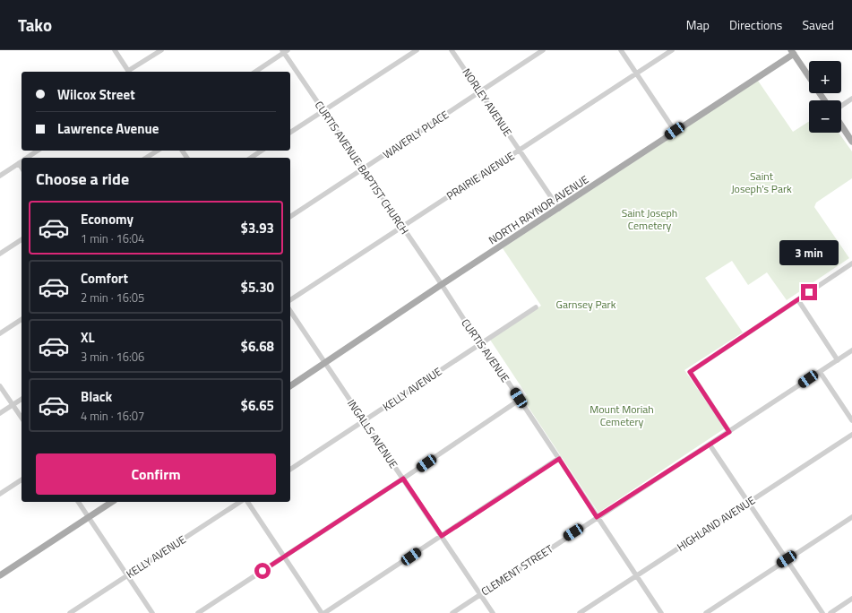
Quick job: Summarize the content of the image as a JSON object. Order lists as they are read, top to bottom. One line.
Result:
{"streets":{"main road":["NORTH RAYNOR AVENUE"],"street":["NORLEY AVENUE","WAVERLY PLACE","CURTIS AVENUE BAPTIST CHURCH","PRAIRIE AVENUE","CURTIS AVENUE","KELLY AVENUE","INGALLS AVENUE","HIGHLAND AVENUE","CLEMENT STREET"]},"crossings":[["NORLEY AVENUE","WAVERLY PLACE"],["NORLEY AVENUE","PRAIRIE AVENUE"],["NORLEY AVENUE","NORTH RAYNOR AVENUE"],["WAVERLY PLACE","CURTIS AVENUE BAPTIST CHURCH"],["CURTIS AVENUE BAPTIST CHURCH","PRAIRIE AVENUE"],["CURTIS AVENUE BAPTIST CHURCH","NORTH RAYNOR AVENUE"],["CURTIS AVENUE BAPTIST CHURCH","CURTIS AVENUE"],["NORTH RAYNOR AVENUE","CURTIS AVENUE"],["NORTH RAYNOR AVENUE","INGALLS AVENUE"],["CURTIS AVENUE","KELLY AVENUE"],["CURTIS AVENUE","HIGHLAND AVENUE"],["CURTIS AVENUE","CLEMENT STREET"],["KELLY AVENUE","INGALLS AVENUE"],["INGALLS AVENUE","CLEMENT STREET"]],"parks":["Saint Joseph's Park","Saint Joseph Cemetery","Garnsey Park","Mount Moriah Cemetery"],"page":{"header":"Tako","nav":["Map","Directions","Saved"],"map_buttons":["+","−"],"banner":["Wilcox Street","Lawrence Avenue"],"heading":"Choose a ride","list":[{"name":"Economy","note":"1 min · 16:04","value":"$3.93"},{"name":"Comfort","note":"2 min · 16:05","value":"$5.30"},{"name":"XL","note":"3 min · 16:06","value":"$6.68"},{"name":"Black","note":"4 min · 16:07","value":"$6.65"}],"bubble":"3 min","buttons":"Confirm"}}
